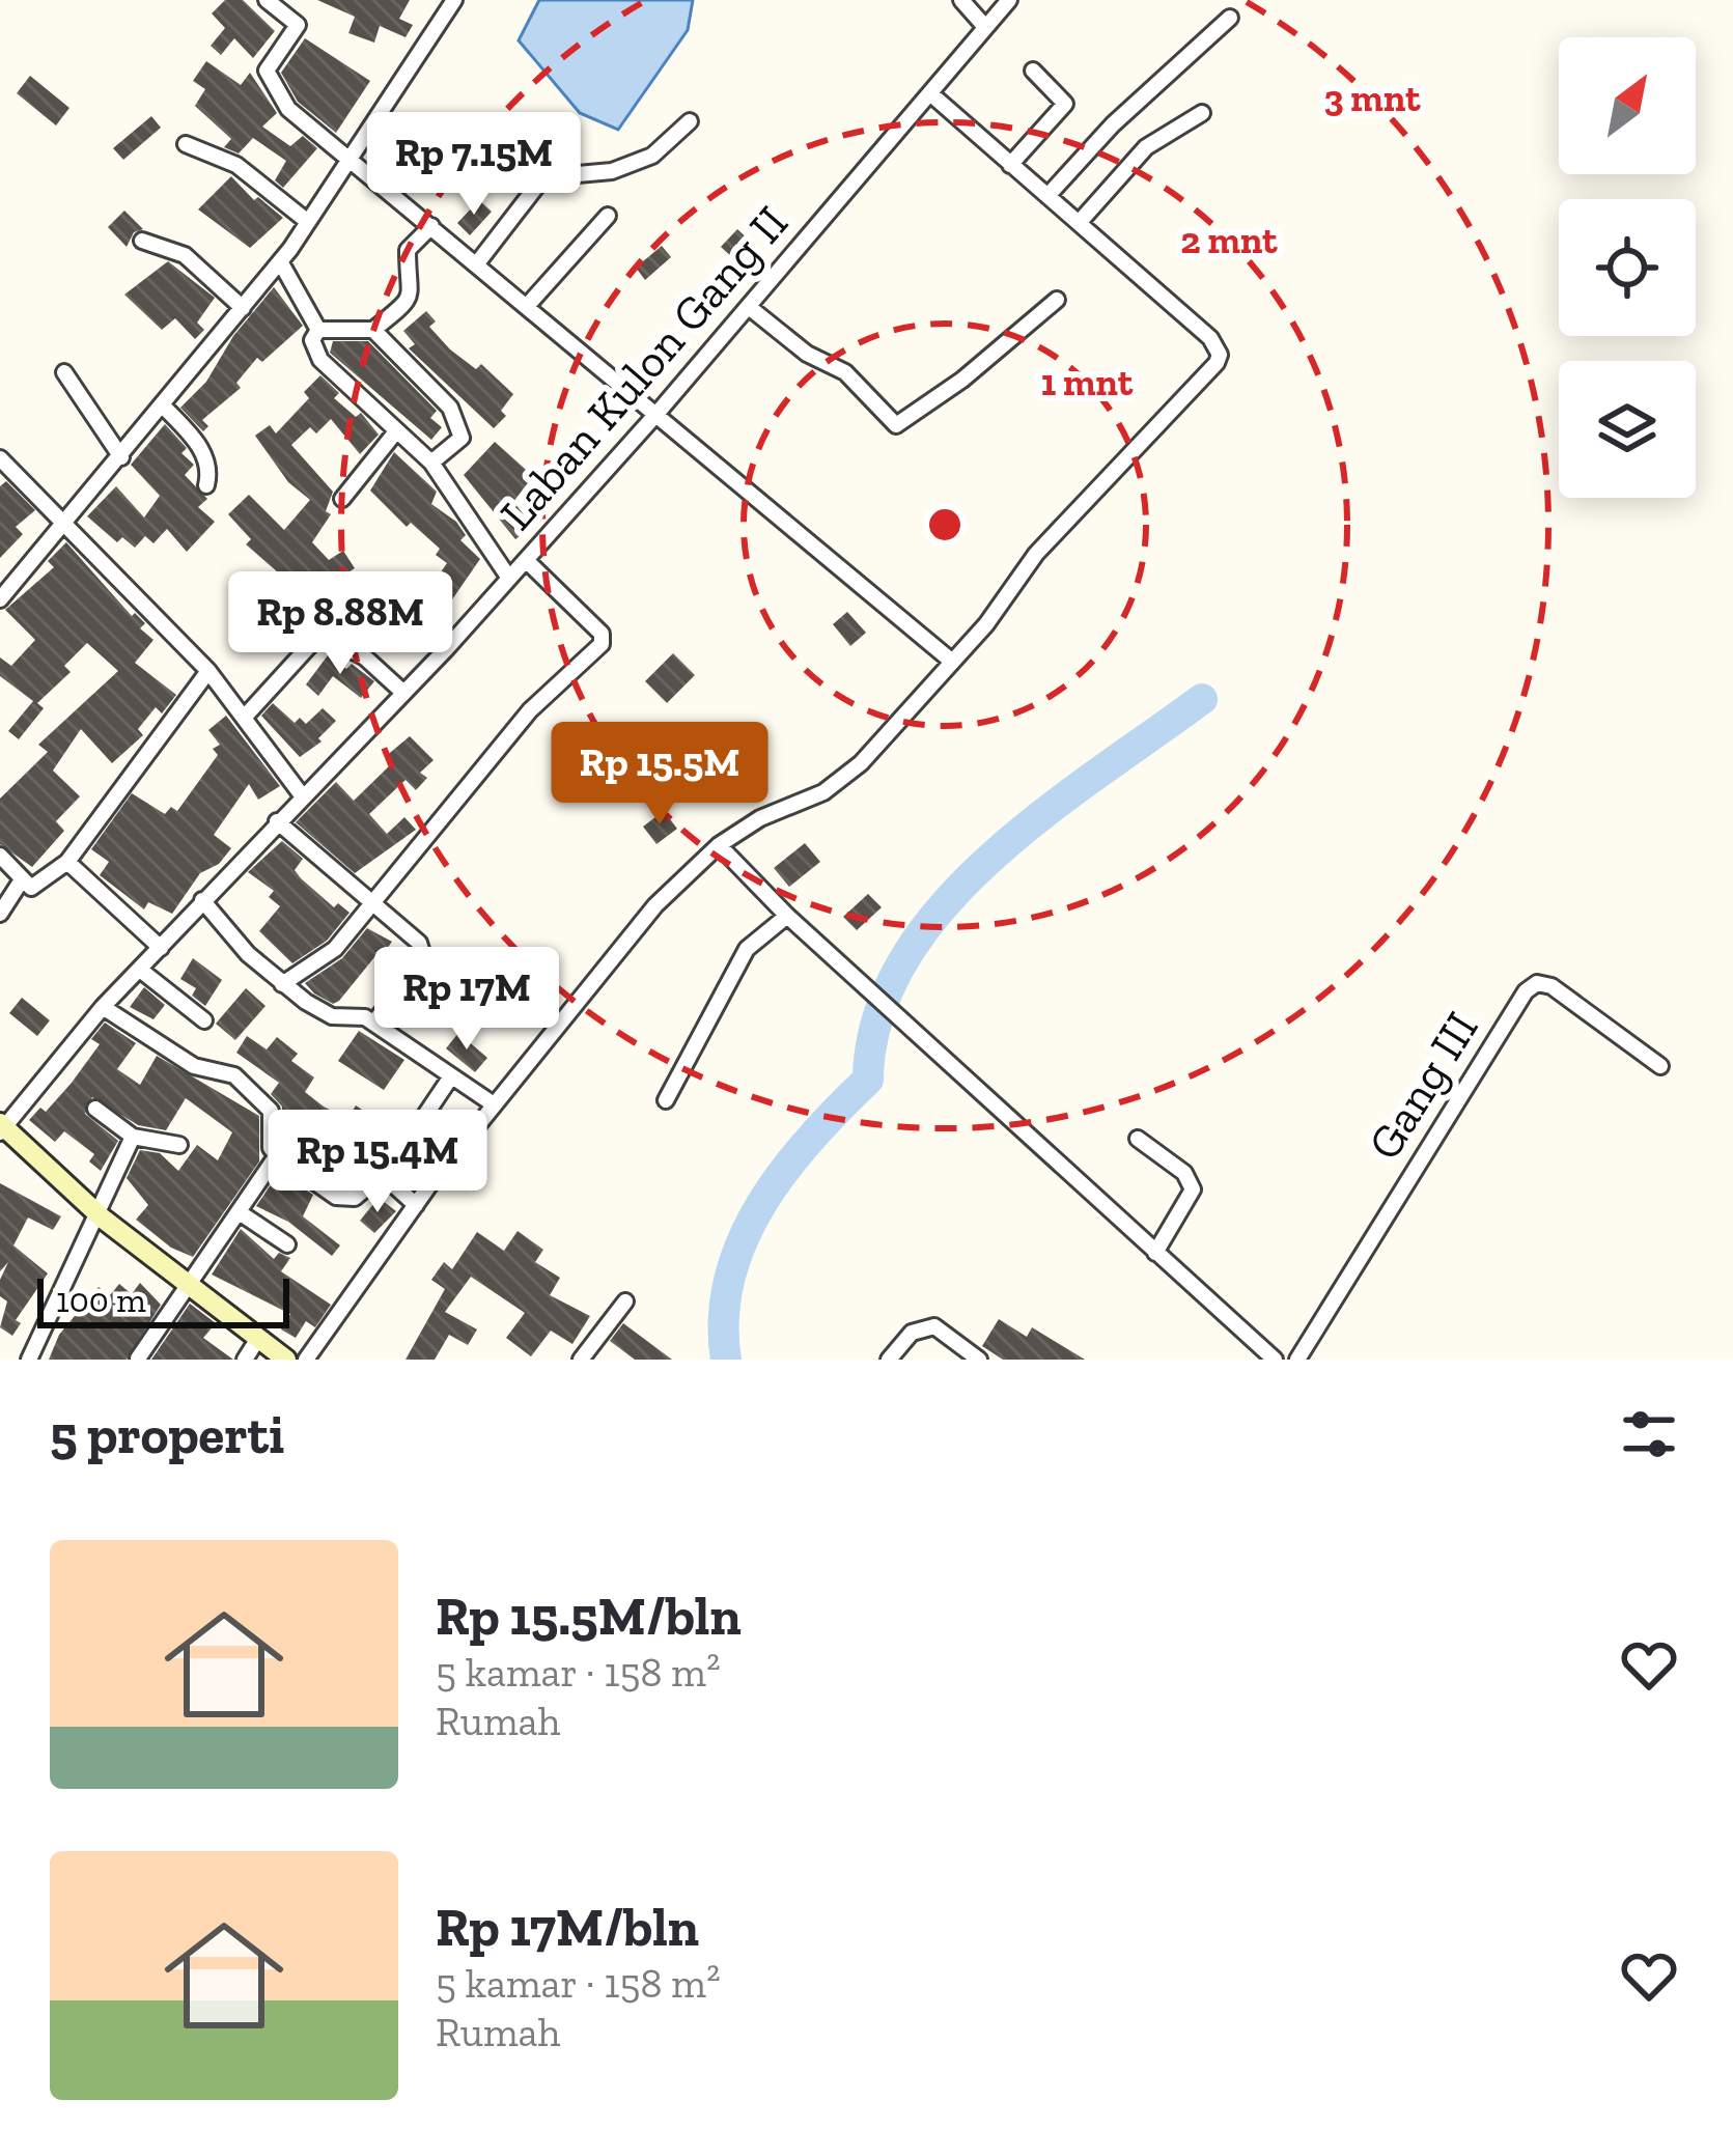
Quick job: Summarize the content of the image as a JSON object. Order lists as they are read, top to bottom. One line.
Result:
{"streets":{"street":["Laban Kulon Gang II","Gang III"]},"scale_bar":"100 m","north":"top right","page":{"price":["Rp 7.15M","Rp 8.88M","Rp 15.5M","Rp 17M","Rp 15.4M"],"scale":"100 m","heading":"5 properti","list":[{"name":"Rp 15.5M/bln","note":"5 kamar · 158 m² · Rumah"},{"name":"Rp 17M/bln","note":"5 kamar · 158 m² · Rumah"}]},"rings":["3 mnt","2 mnt","1 mnt"]}
